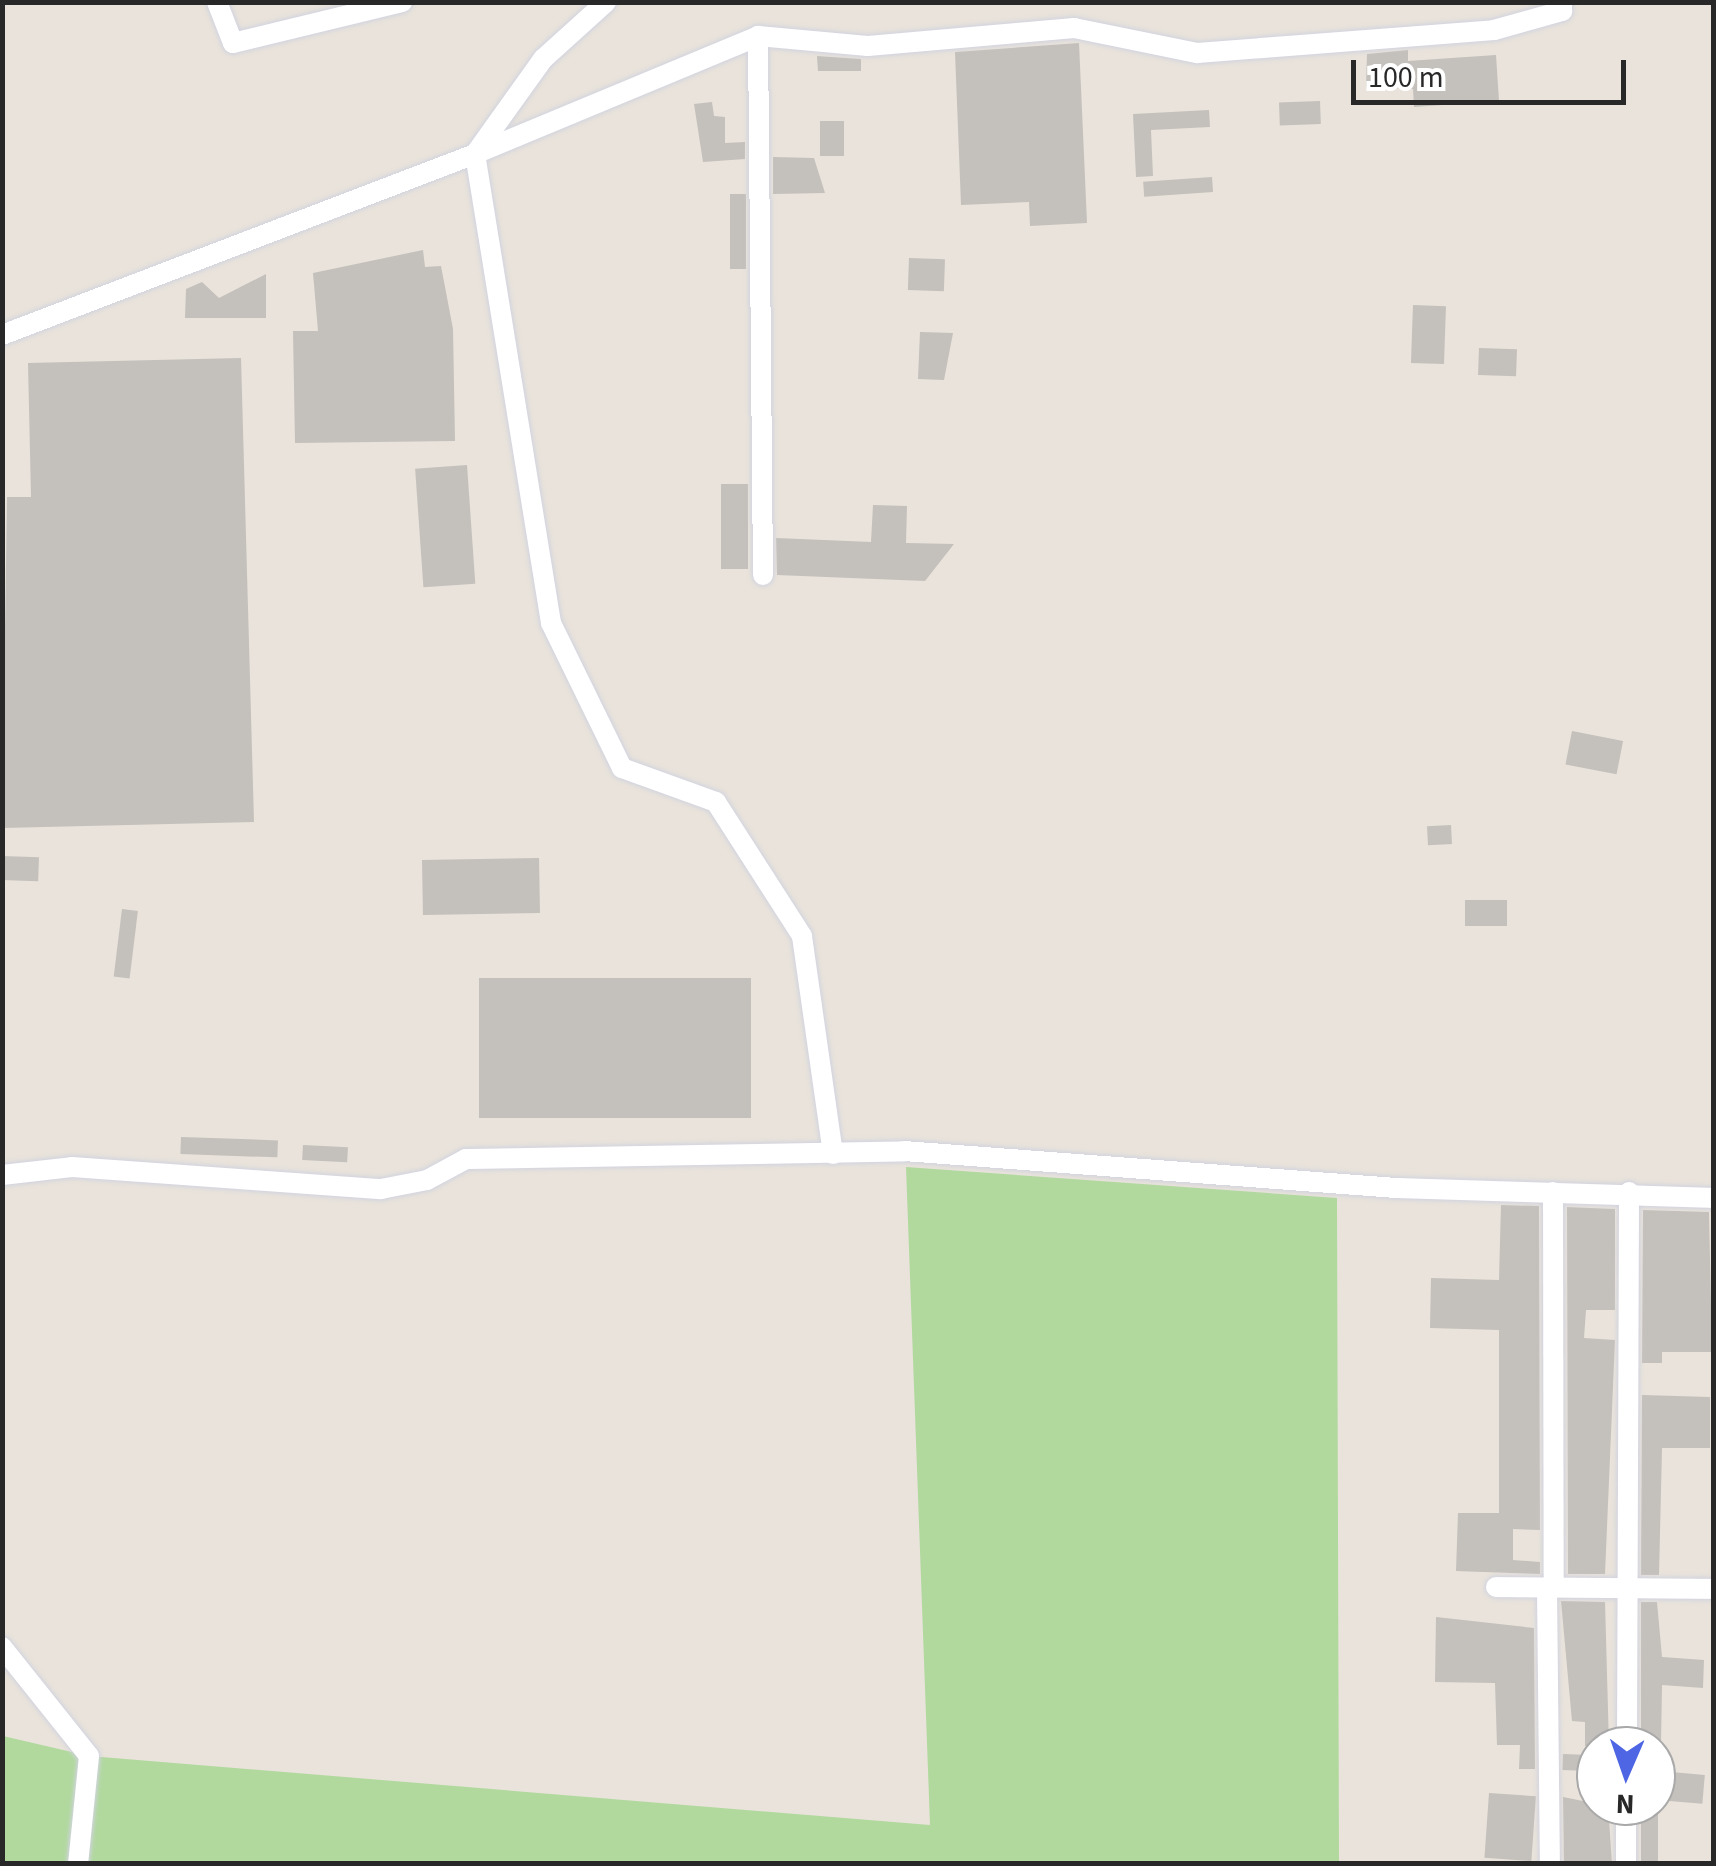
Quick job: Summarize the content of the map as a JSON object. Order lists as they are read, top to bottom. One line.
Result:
{"scale_bar":"100 m","north":"bottom"}
